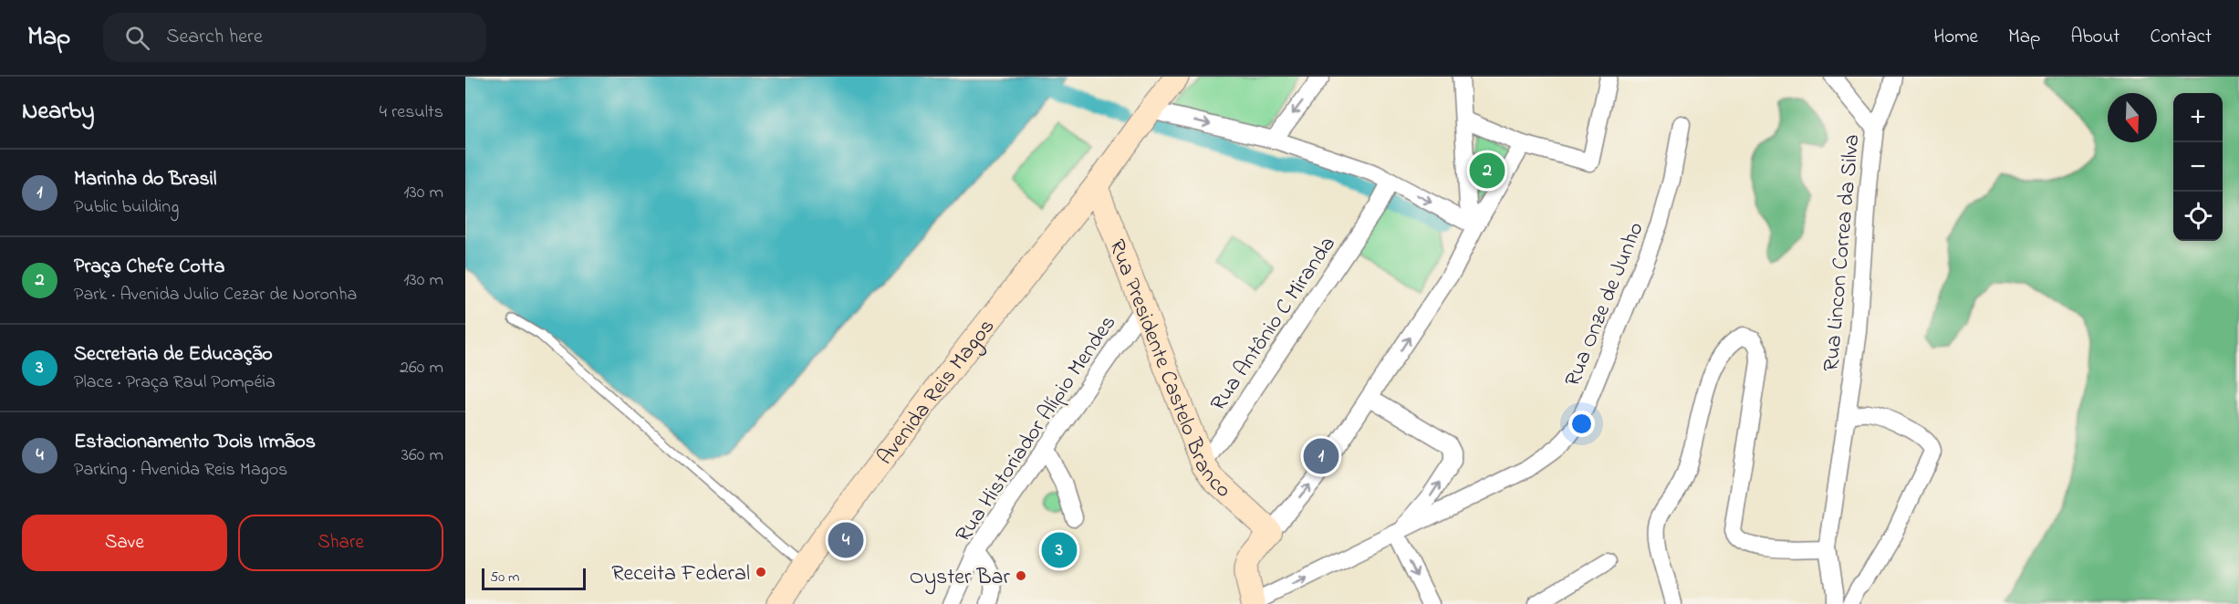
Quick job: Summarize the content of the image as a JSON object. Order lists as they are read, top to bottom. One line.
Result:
{"streets":{"main road":["Rua Presidente Castelo Branco","Avenida Reis Magos"],"street":["Rua Lincon Correa da Silva","Rua Onze de Junho","Rua Antônio C Miranda","Rua Historiador Alípio Mendes"]},"crossings":[["Rua Antônio C Miranda","Rua Presidente Castelo Branco"],["Rua Presidente Castelo Branco","Avenida Reis Magos"],["Rua Presidente Castelo Branco","Rua Historiador Alípio Mendes"]],"places":["Receita Federal","Oyster Bar"],"scale_bar":"50 m","north":"bottom","page":{"header":"Map","search":"Search here","nav":["Home","Map","About","Contact"],"heading":["Nearby","4 results"],"map_buttons":["+","−"],"list":[{"mark":"1","name":"Marinha do Brasil","note":"Public building","value":"130 m"},{"mark":"2","name":"Praça Chefe Cotta","note":"Park · Avenida Julio Cezar de Noronha","value":"130 m"},{"mark":"3","name":"Secretaria de Educação","note":"Place · Praça Raul Pompéia","value":"260 m"},{"mark":"4","name":"Estacionamento Dois Irmãos","note":"Parking · Avenida Reis Magos","value":"360 m"}],"pins":["2","1","4","3"],"buttons":["Save","Share"],"scale":"50 m"}}
